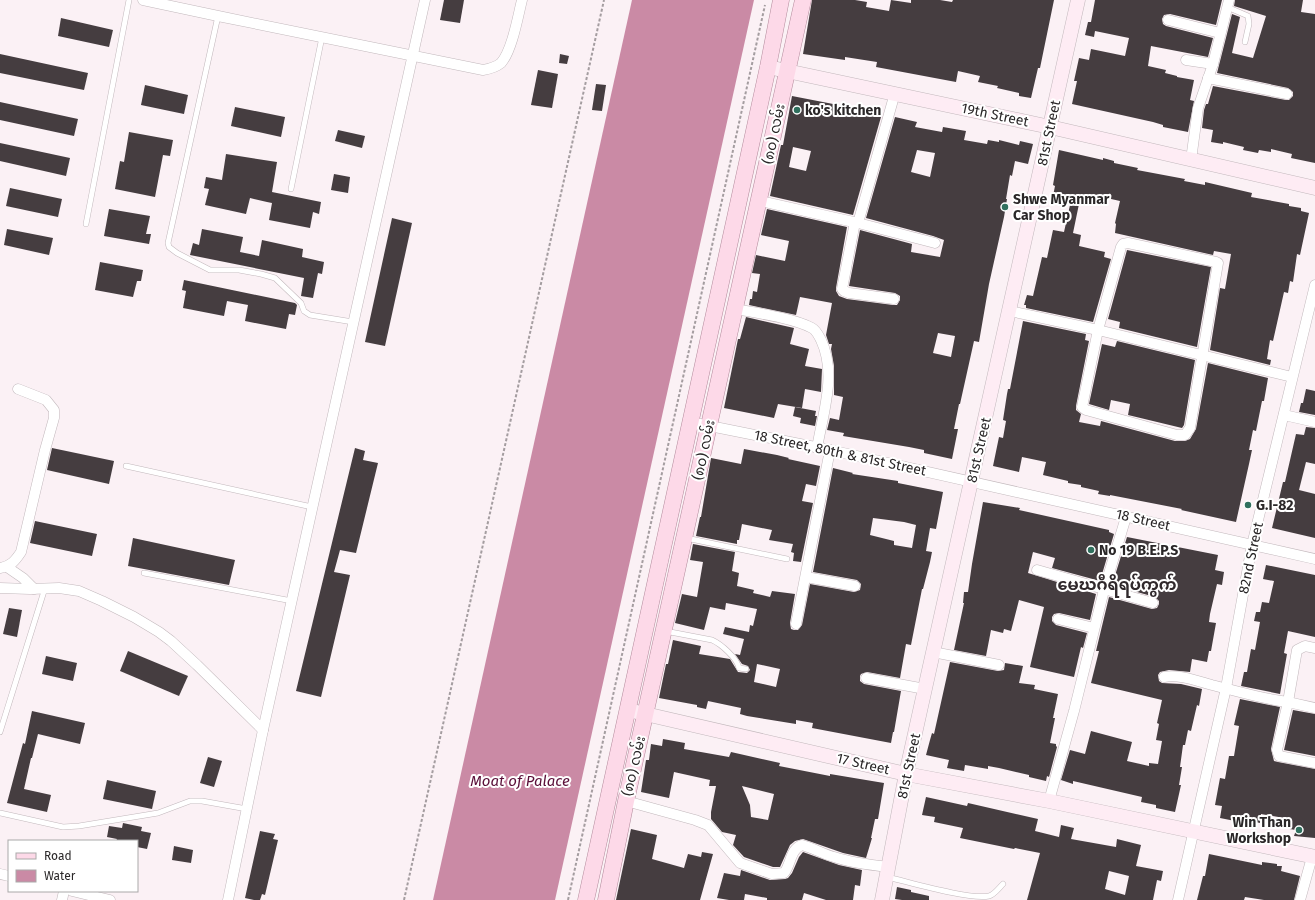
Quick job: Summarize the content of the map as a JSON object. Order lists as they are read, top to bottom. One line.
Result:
{"streets":{"main road":["(၈၀) လမ်း"],"street":["19th Street","81st Street","18 Street, 80th & 81st Street","18 Street","82nd Street","17 Street"]},"crossings":[["19th Street","81st Street"],["19th Street","(၈၀) လမ်း"],["81st Street","18 Street, 80th & 81st Street"],["81st Street","18 Street"],["81st Street","17 Street"],["(၈၀) လမ်း","18 Street, 80th & 81st Street"],["(၈၀) လမ်း","17 Street"],["18 Street, 80th & 81st Street","18 Street"],["18 Street","82nd Street"],["82nd Street","17 Street"]],"districts":["မေဃဂီရိရပ်ကွက်"],"water":["Moat of Palace"],"places":["ko's kitchen","Shwe Myanmar Car Shop","G.I-82","No 19 B.E.P.S","Win Than Workshop"],"legend":["Road","Water"]}
